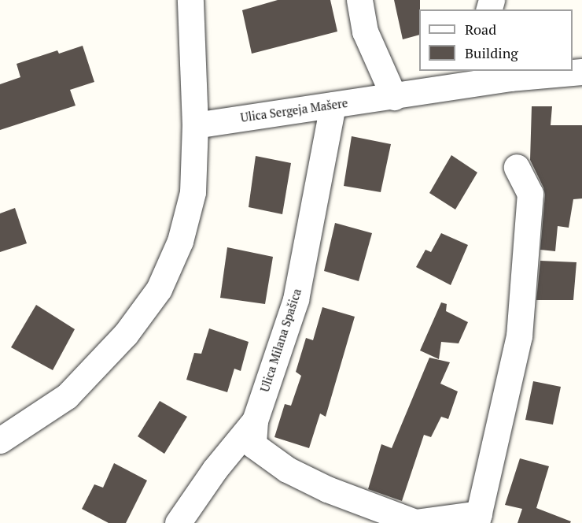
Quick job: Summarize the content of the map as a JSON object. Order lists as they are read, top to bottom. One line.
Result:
{"streets":{"street":["Ulica Sergeja Mašere","Ulica Milana Spašica"]},"crossings":[["Ulica Sergeja Mašere","Ulica Milana Spašica"]],"legend":["Road","Building"]}
